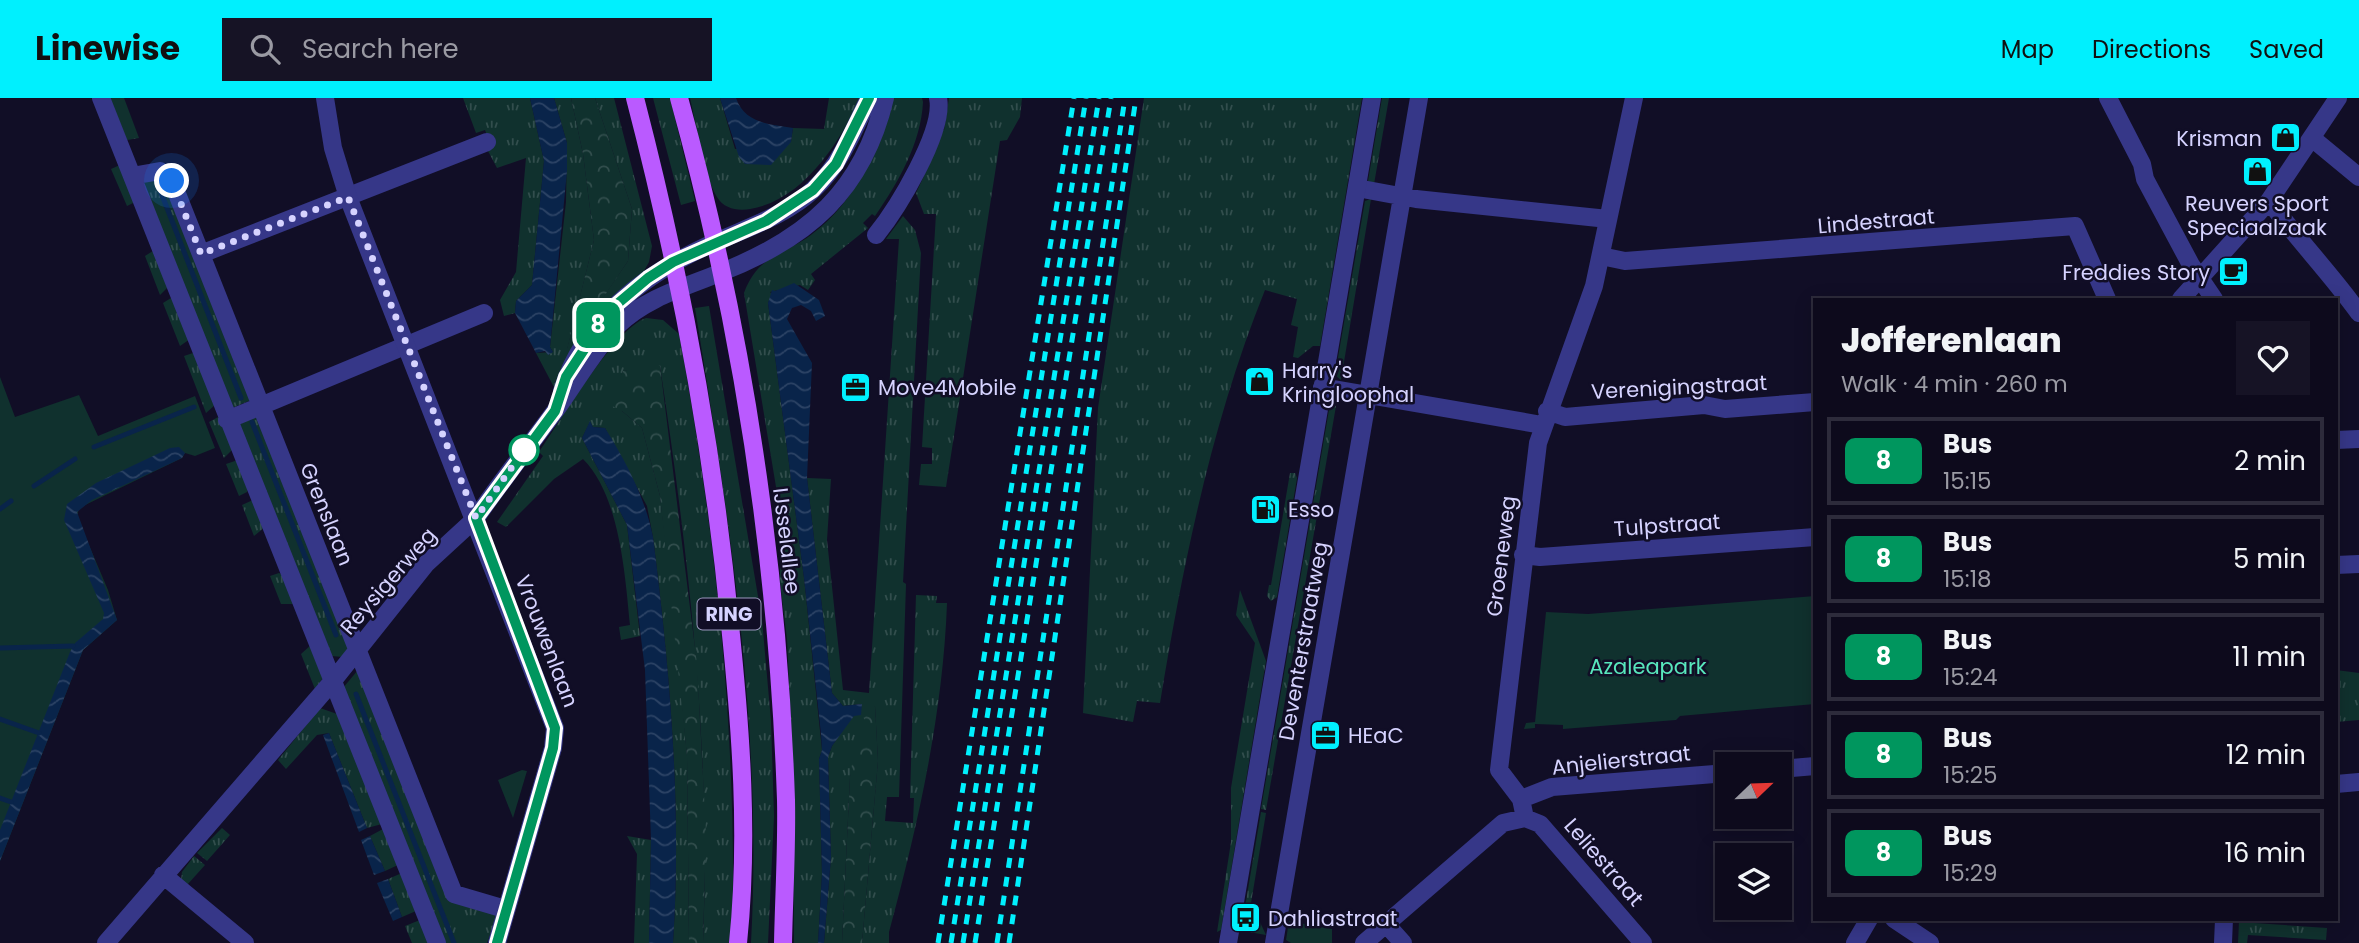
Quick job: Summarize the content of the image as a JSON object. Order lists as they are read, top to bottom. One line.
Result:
{"streets":{"main road":["IJsselallee","RING"],"street":["Lindestraat","Verenigingstraat","Grenslaan","Tulpstraat","Groeneweg","Reysigerweg","Vrouwenlaan","Deventerstraatweg","Anjelierstraat","Leliestraat"]},"crossings":[["Lindestraat","Groeneweg"],["Verenigingstraat","Groeneweg"],["Verenigingstraat","Deventerstraatweg"],["Grenslaan","Reysigerweg"],["Grenslaan","Vrouwenlaan"],["Tulpstraat","Groeneweg"],["Groeneweg","Anjelierstraat"],["Groeneweg","Leliestraat"],["Reysigerweg","RING"],["Reysigerweg","Vrouwenlaan"]],"parks":["Azaleapark"],"places":{"shop":["Krisman","Reuvers Sport Speciaalzaak","Harry's Kringloophal"],"cafe":["Freddies Story"],"office":["Move4Mobile","HEaC"],"fuel station":["Esso"],"bus stop":["Dahliastraat"]},"lines":["bus line 8"],"north":"top right","page":{"header":"Linewise","search":"Search here","nav":["Map","Directions","Saved"],"on_map":"8","heading":["Jofferenlaan","Walk · 4 min · 260 m"],"list":[{"mark":"8","name":"Bus","note":"15:15","value":"2 min"},{"mark":"8","name":"Bus","note":"15:18","value":"5 min"},{"mark":"8","name":"Bus","note":"15:24","value":"11 min"},{"mark":"8","name":"Bus","note":"15:25","value":"12 min"},{"mark":"8","name":"Bus","note":"15:29","value":"16 min"}]}}
